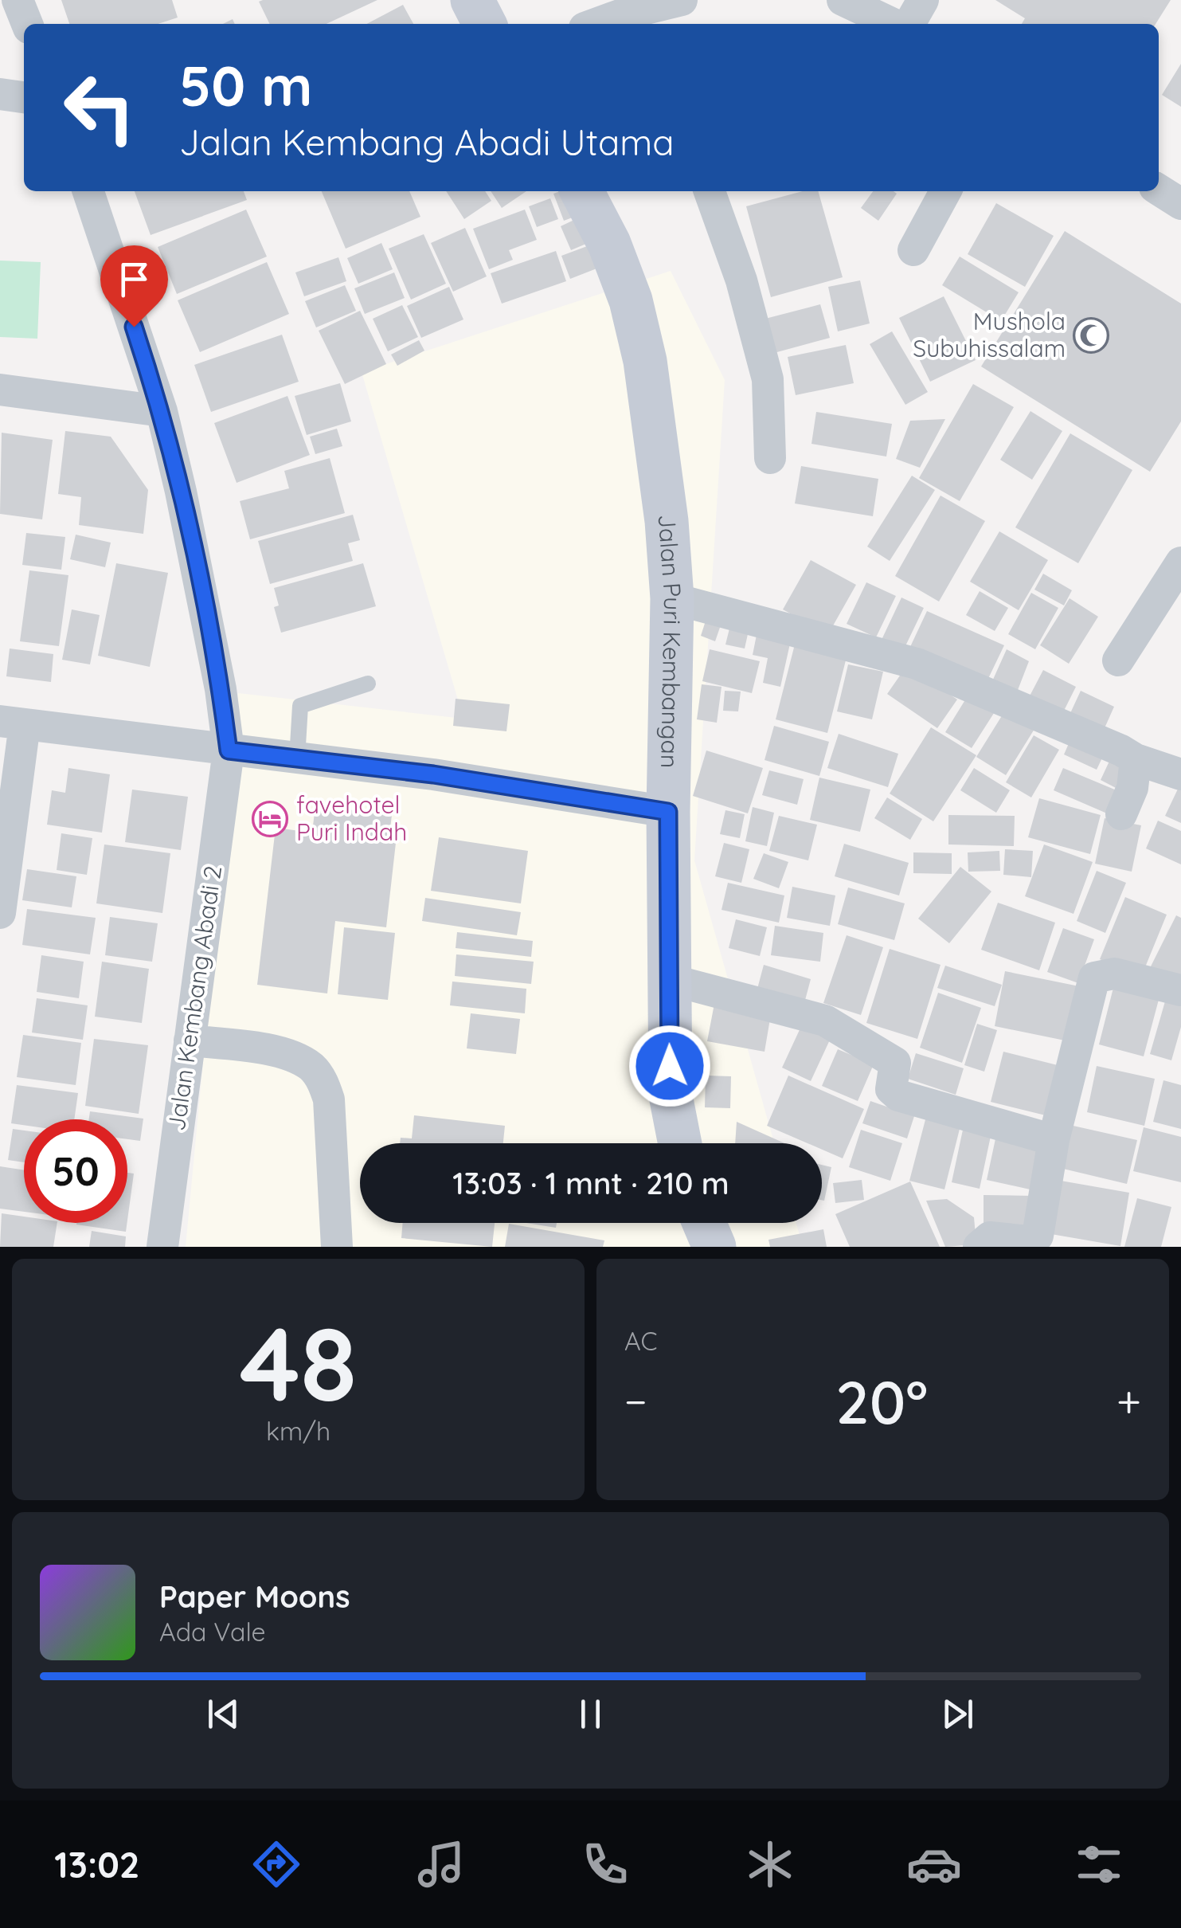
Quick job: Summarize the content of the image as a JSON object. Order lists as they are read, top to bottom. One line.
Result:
{"streets":{"main road":["Jalan Puri Kembangan"],"street":["Jalan Kembang Abadi 2"]},"places":{"mosque":["Mushola Subuhissalam"],"hotel":["favehotel Puri Indah"]},"page":{"turn":["50 m","Jalan Kembang Abadi Utama"],"limit":"50","trip":"13:03 · 1 mnt · 210 m","tile":[["48","km/h"],"AC"],"heat":["−","20°","+"],"song":["Paper Moons","Ada Vale"],"tabs":"13:02"}}
